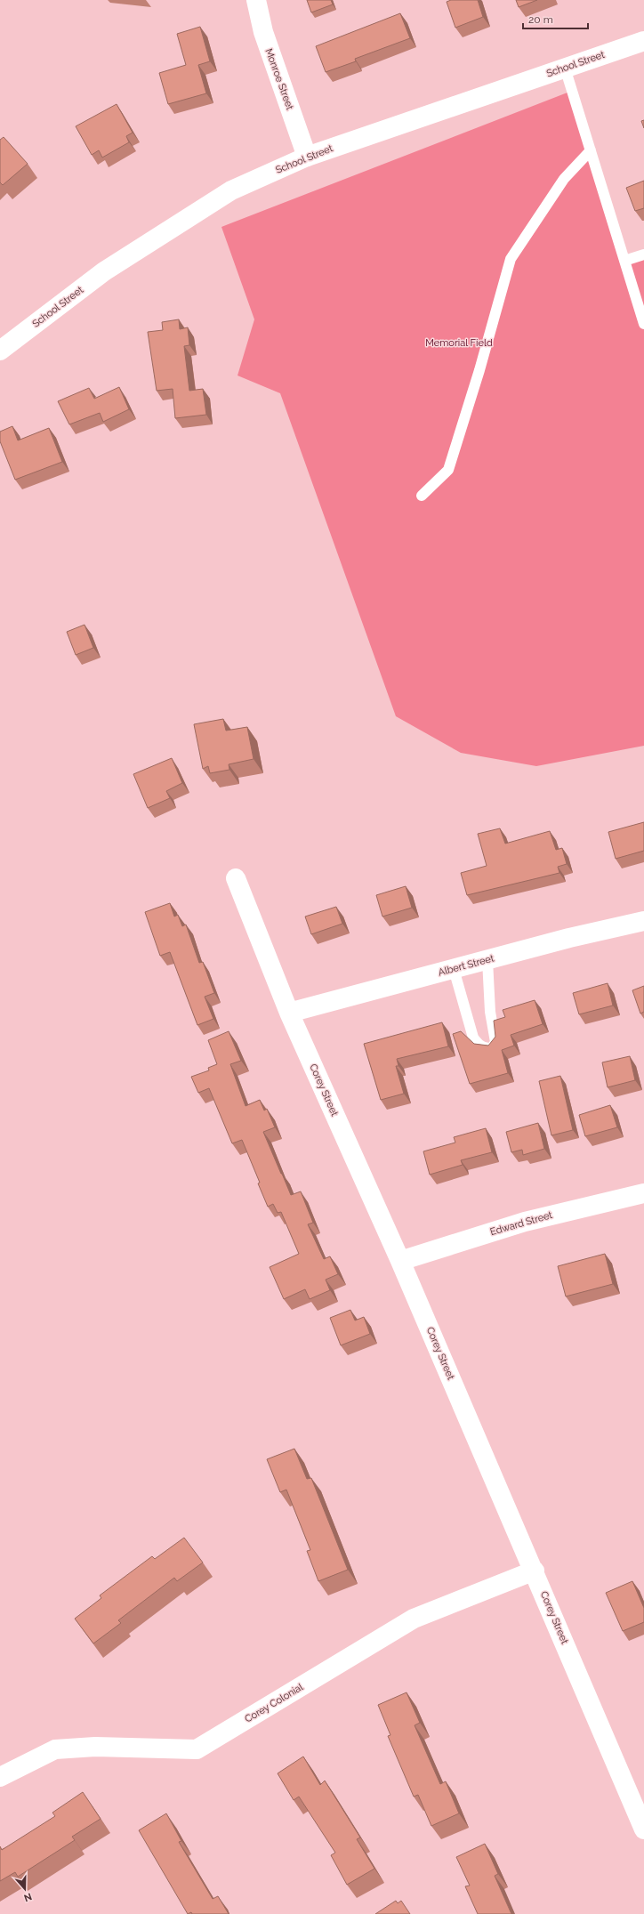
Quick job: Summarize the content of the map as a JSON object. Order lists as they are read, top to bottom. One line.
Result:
{"streets":{"street":["School Street","Monroe Street","Albert Street","Corey Street","Edward Street","Corey Colonial"]},"crossings":[["School Street","Monroe Street"],["Albert Street","Corey Street"],["Corey Street","Edward Street"],["Corey Street","Corey Colonial"]],"parks":["Memorial Field"],"scale_bar":"20 m","north":"bottom"}
